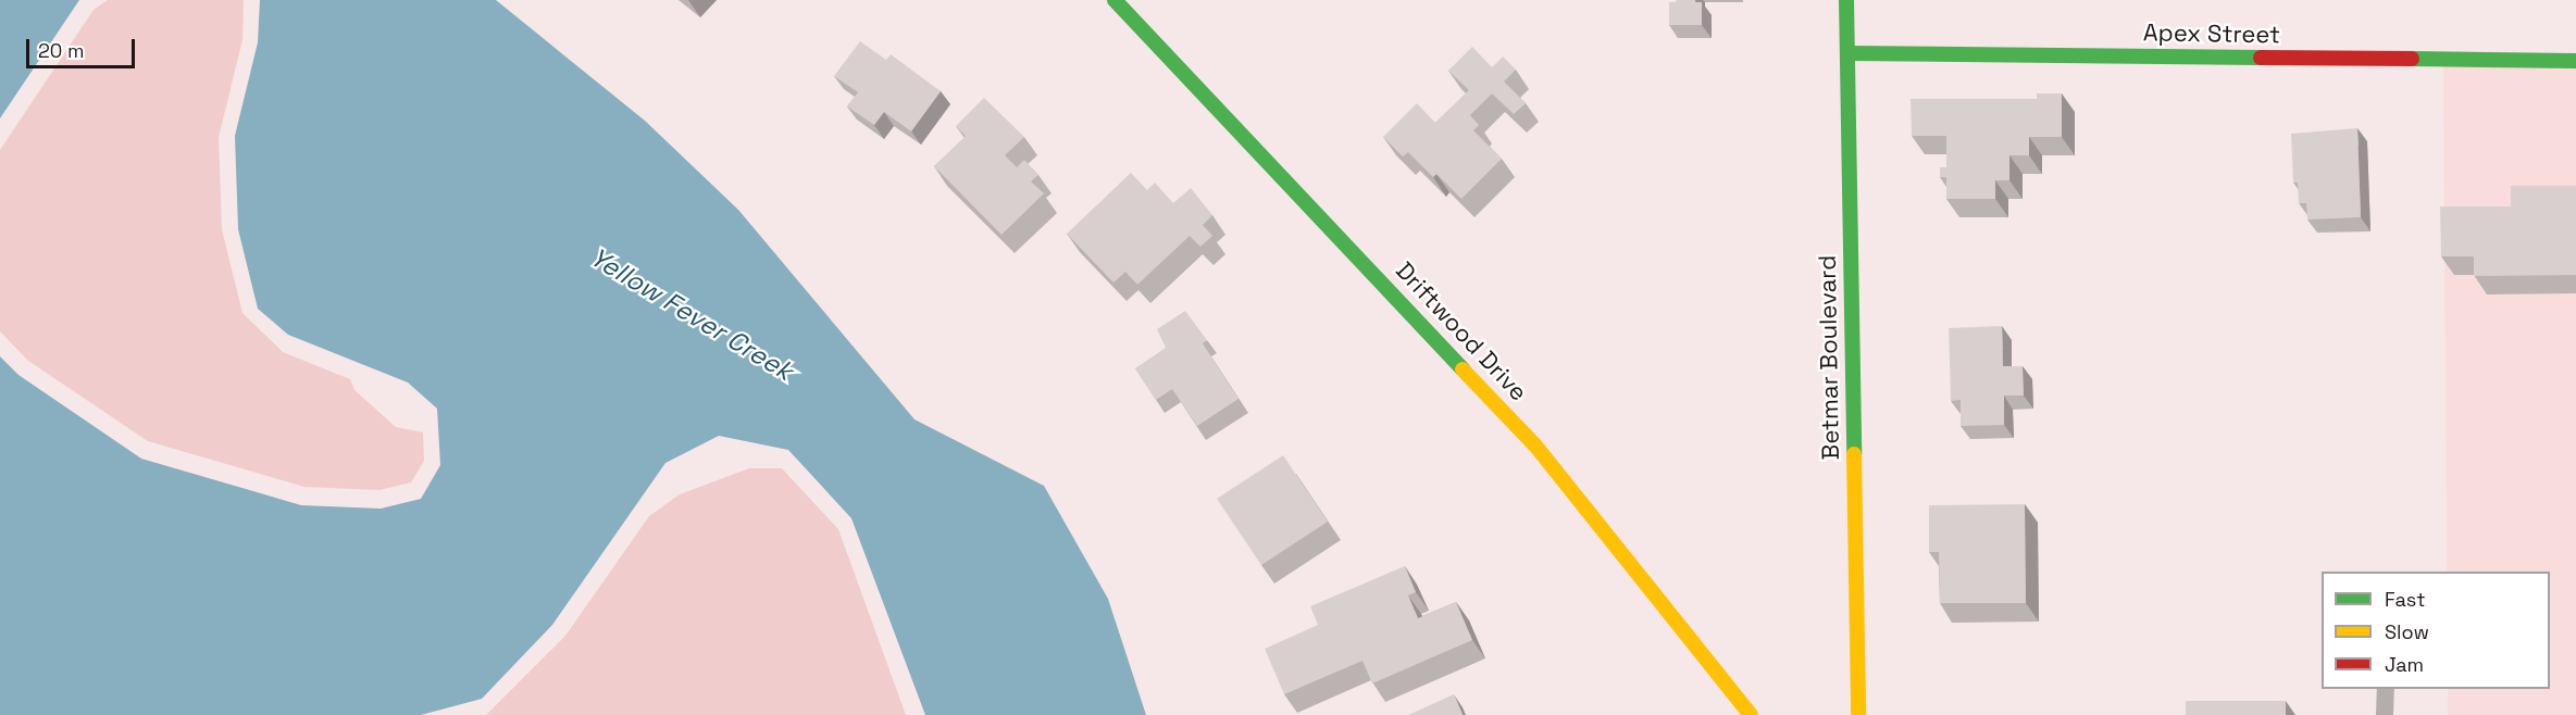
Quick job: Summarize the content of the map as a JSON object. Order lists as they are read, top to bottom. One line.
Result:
{"streets":{"street":["Apex Street","Driftwood Drive","Betmar Boulevard"]},"crossings":[["Apex Street","Betmar Boulevard"]],"water":["Yellow Fever Creek"],"legend":["Fast","Slow","Jam"],"scale_bar":"20 m"}
